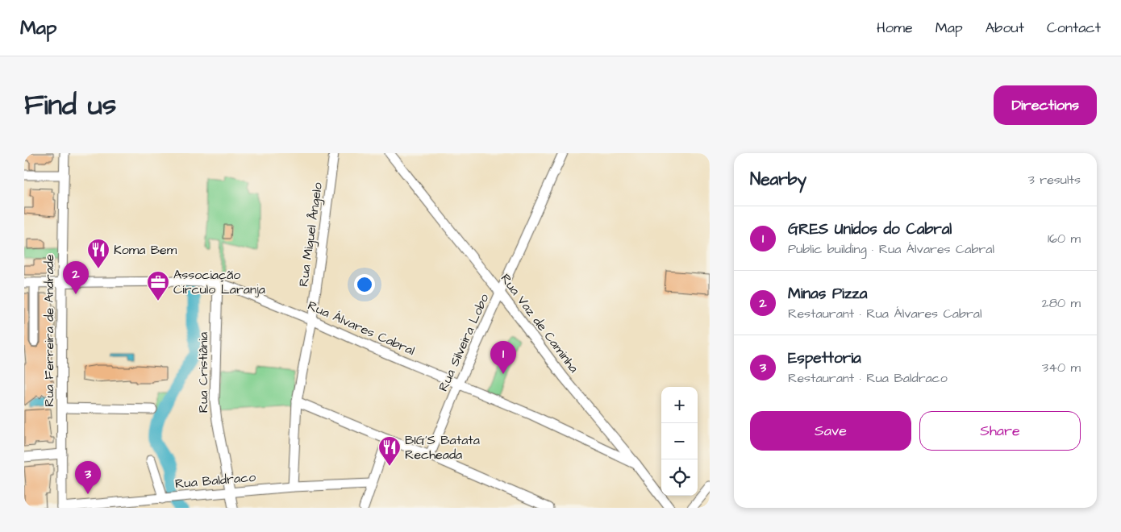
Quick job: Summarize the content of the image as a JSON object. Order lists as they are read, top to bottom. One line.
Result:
{"streets":{"street":["Rua Miguel Ângelo","Rua Vaz de Caminha","Rua Álvares Cabral","Rua Ferreira de Andrade","Rua Silveira Lobo","Rua Cristiânia","Rua Baldraco"]},"crossings":[["Rua Miguel Ângelo","Rua Álvares Cabral"],["Rua Miguel Ângelo","Rua Baldraco"],["Rua Vaz de Caminha","Rua Álvares Cabral"],["Rua Vaz de Caminha","Rua Silveira Lobo"],["Rua Álvares Cabral","Rua Ferreira de Andrade"],["Rua Álvares Cabral","Rua Silveira Lobo"],["Rua Álvares Cabral","Rua Cristiânia"],["Rua Ferreira de Andrade","Rua Baldraco"],["Rua Cristiânia","Rua Baldraco"]],"places":{"restaurant":["Koma Bem","BIG'S Batata Recheada"],"office":["Associação Círculo Laranja"]},"page":{"header":"Map","nav":["Home","Map","About","Contact"],"title":"Find us","buttons":["Directions",["Save","Share"]],"heading":["Nearby","3 results"],"list":[{"mark":"1","name":"GRES Unidos do Cabral","note":"Public building · Rua Álvares Cabral","value":"160 m"},{"mark":"2","name":"Minas Pizza","note":"Restaurant · Rua Álvares Cabral","value":"280 m"},{"mark":"3","name":"Espettoria","note":"Restaurant · Rua Baldraco","value":"340 m"}],"pins":["2","1","3"],"map_buttons":["+","−"]}}
